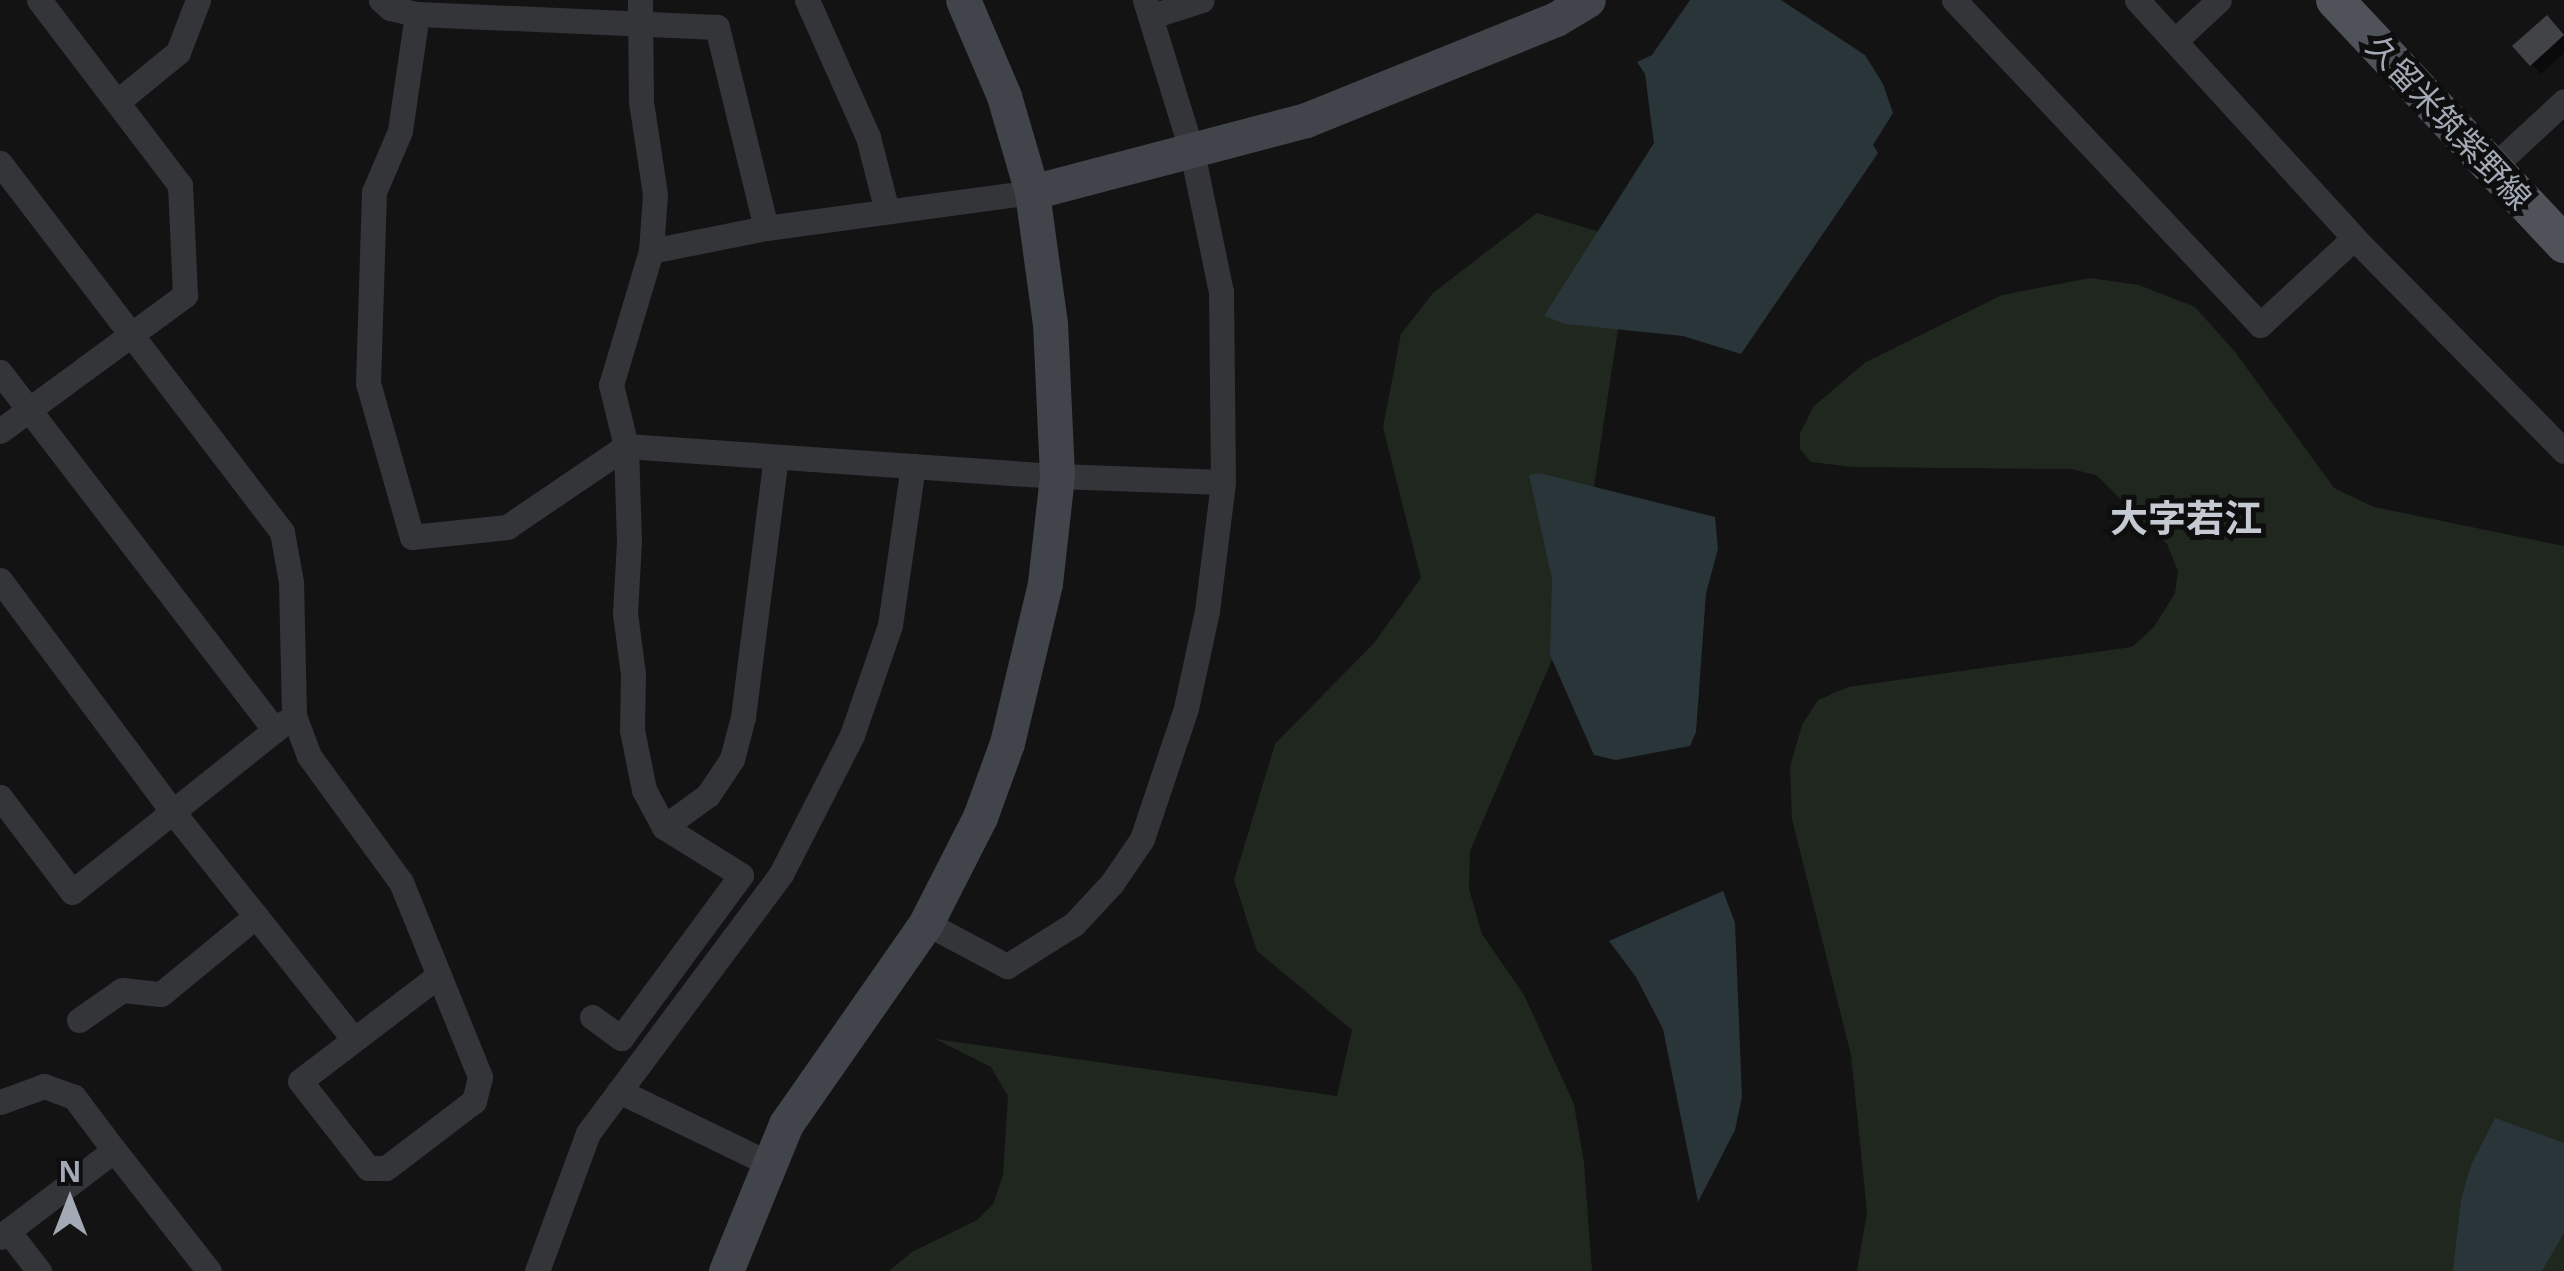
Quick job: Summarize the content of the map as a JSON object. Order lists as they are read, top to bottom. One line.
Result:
{"streets":{"main road":["久留米筑紫野線"]},"districts":["大字若江"],"north":"top"}
